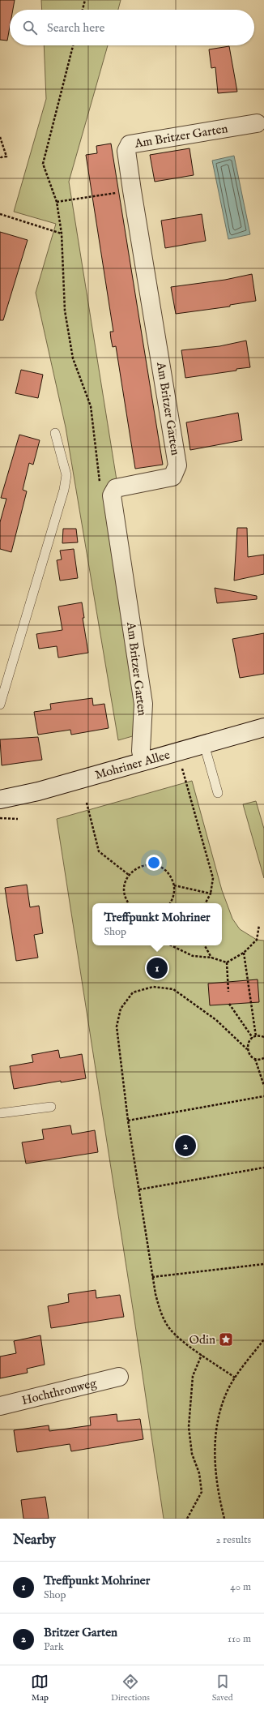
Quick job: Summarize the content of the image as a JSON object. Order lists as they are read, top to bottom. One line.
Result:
{"streets":{"street":["Am Britzer Garten","Mohriner Allee","Hochthronweg"]},"crossings":[["Am Britzer Garten","Mohriner Allee"]],"places":{"place":["Odin"]},"page":{"search":"Search here","popup":["Treffpunkt Mohriner","Shop"],"pins":["1","2"],"heading":["Nearby","2 results"],"list":[{"mark":"1","name":"Treffpunkt Mohriner","note":"Shop","value":"40 m"},{"mark":"2","name":"Britzer Garten","note":"Park","value":"110 m"}],"nav":["Map","Directions","Saved"]}}
